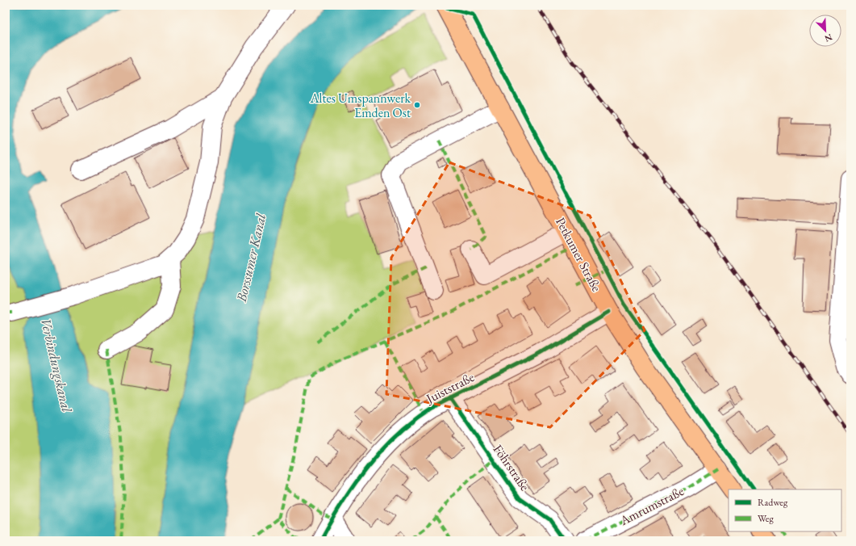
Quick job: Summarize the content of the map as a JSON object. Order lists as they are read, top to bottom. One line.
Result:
{"streets":{"main road":["Petkumer Straße"],"street":["Juiststraße","Föhrstraße","Amrumstraße"]},"crossings":[["Petkumer Straße","Juiststraße"],["Petkumer Straße","Amrumstraße"],["Juiststraße","Föhrstraße"]],"water":["Borssumer Kanal","Verbindungskanal"],"places":["Altes Umspannwerk Emden Ost"],"legend":["Radweg","Weg"],"north":"bottom right"}
